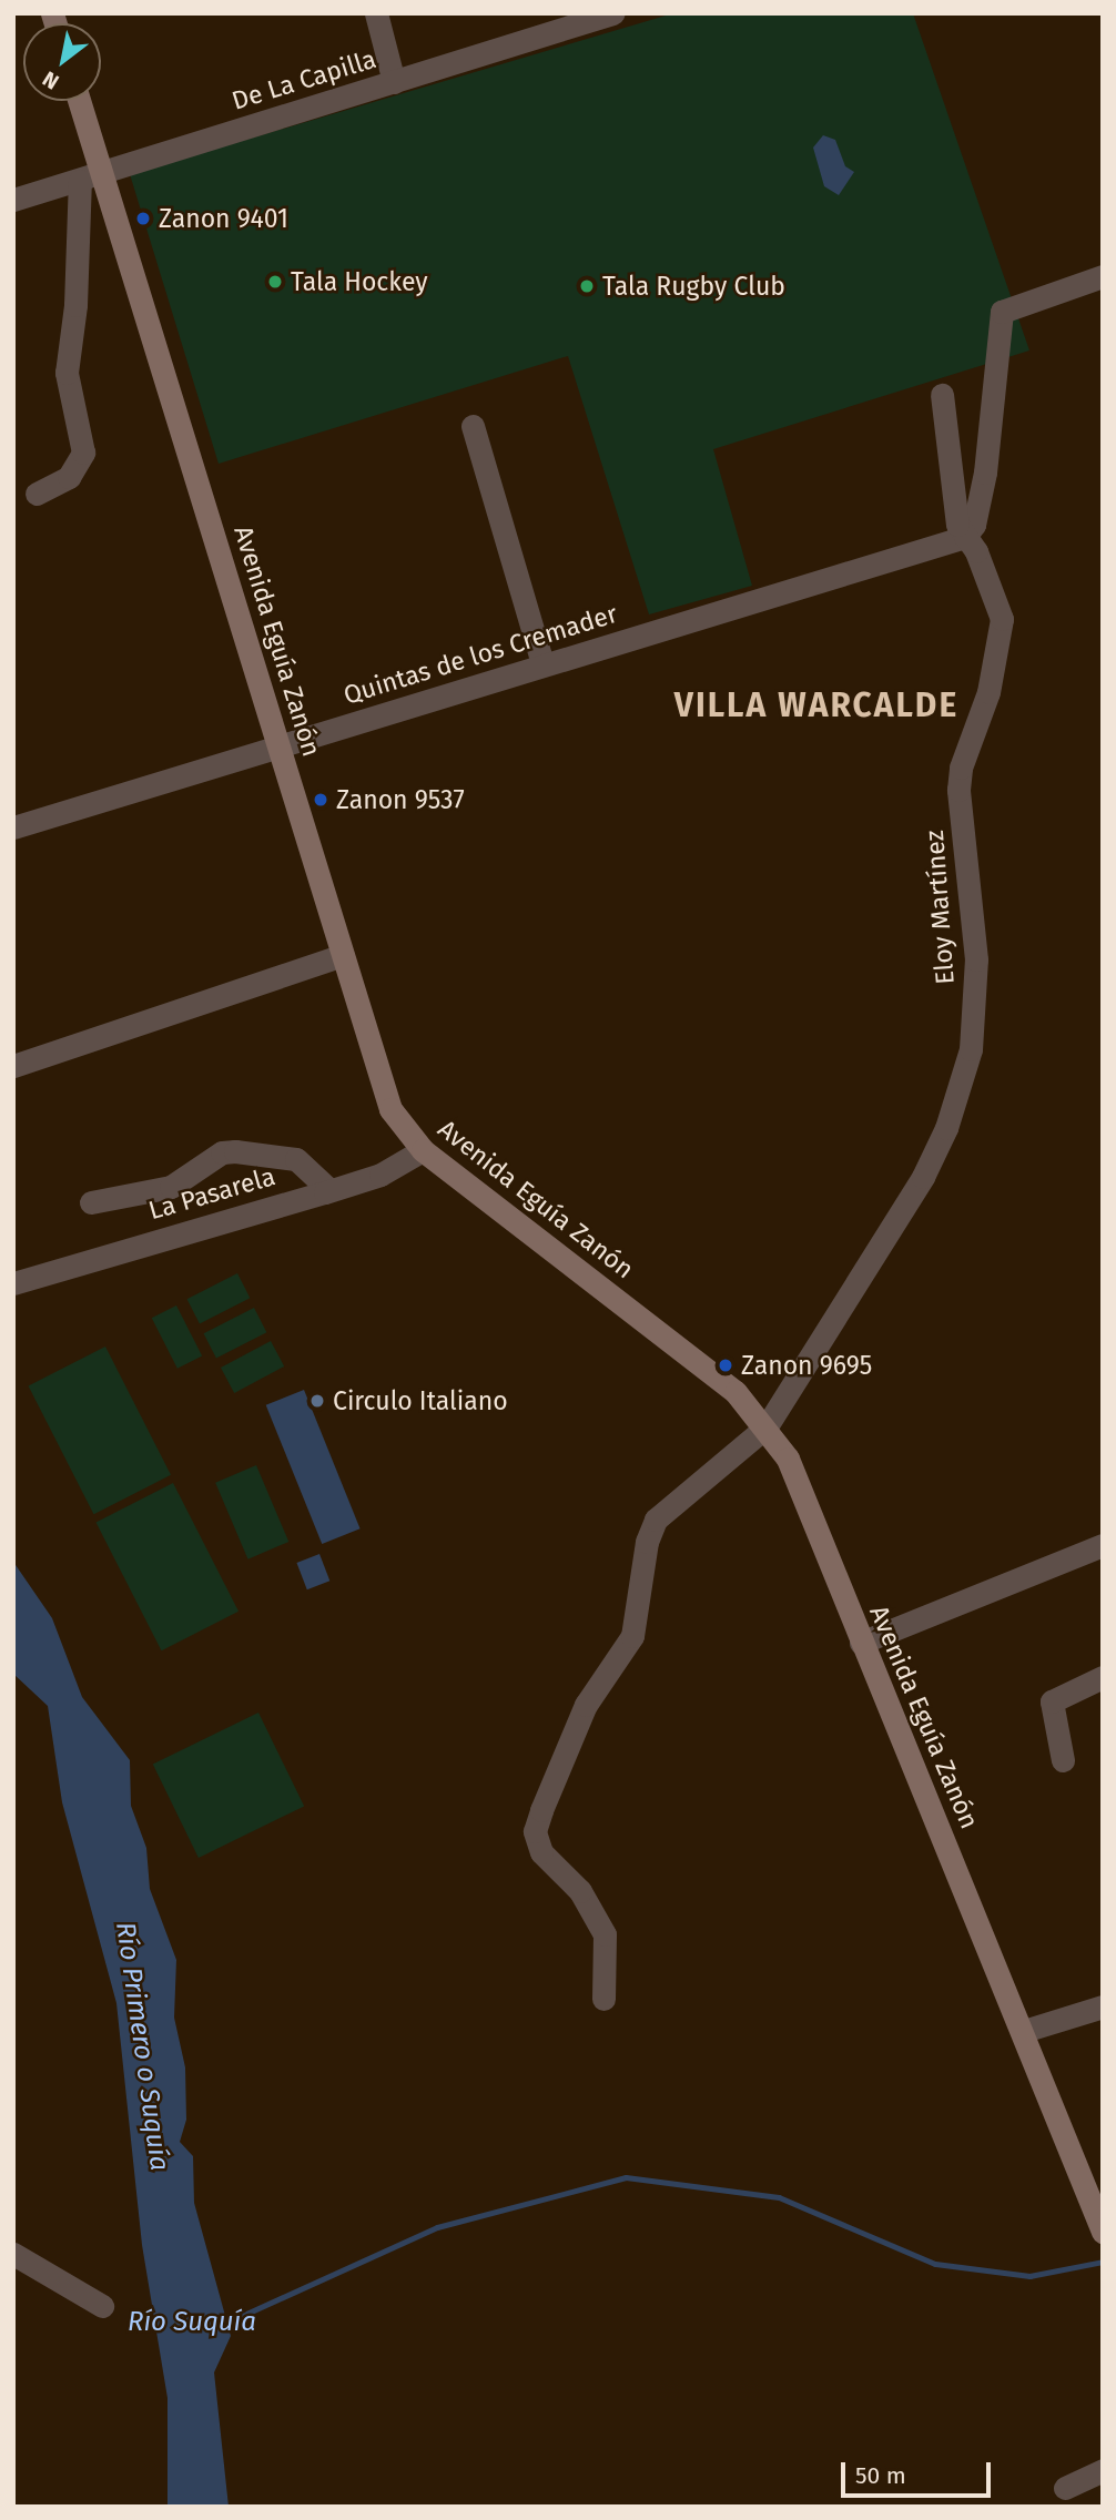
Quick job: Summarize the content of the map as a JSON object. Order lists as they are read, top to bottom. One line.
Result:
{"streets":{"main road":["Avenida Eguía Zanón"],"street":["De La Capilla","Quintas de los Cremader","Eloy Martínez","La Pasarela"]},"crossings":[["De La Capilla","Avenida Eguía Zanón"],["Avenida Eguía Zanón","Quintas de los Cremader"],["Avenida Eguía Zanón","Eloy Martínez"],["Avenida Eguía Zanón","La Pasarela"],["Quintas de los Cremader","Eloy Martínez"]],"districts":["VILLA WARCALDE"],"water":["Río Primero o Suquía","Río Suquía"],"places":["Zanon 9401","Tala Hockey","Tala Rugby Club","Zanon 9537","Zanon 9695","Circulo Italiano"],"scale_bar":"50 m","north":"bottom left"}
